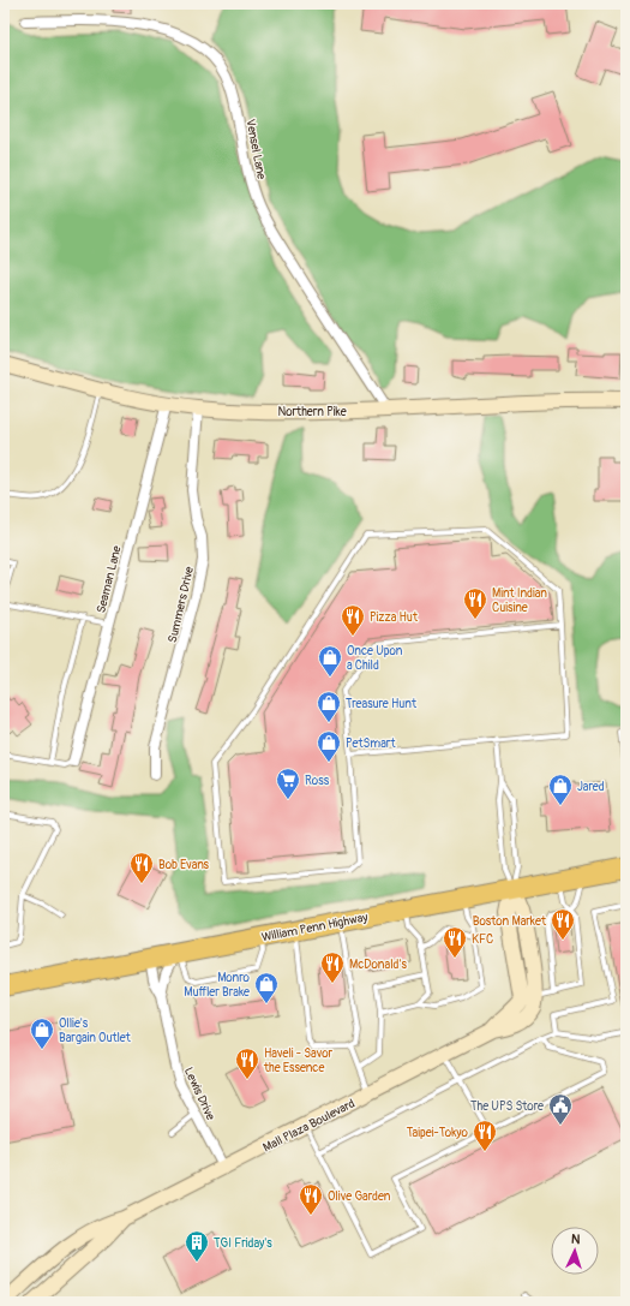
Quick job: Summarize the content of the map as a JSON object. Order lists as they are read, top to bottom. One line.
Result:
{"streets":{"highway":["William Penn Highway"],"main road":["Northern Pike","Mall Plaza Boulevard"],"street":["Vensel Lane","Seaman Lane","Summers Drive","Lewis Drive"]},"crossings":[["Vensel Lane","Northern Pike"],["Northern Pike","Seaman Lane"],["Northern Pike","Summers Drive"],["William Penn Highway","Lewis Drive"],["Lewis Drive","Mall Plaza Boulevard"]],"places":{"restaurant":["Mint Indian Cuisine","Pizza Hut","Bob Evans","Boston Market","KFC","McDonald's","Haveli - Savor the Essence","Taipei-Tokyo","Olive Garden"],"shop":["Once Upon a Child","Treasure Hunt","PetSmart","Jared","Monro Muffler Brake","Ollie's Bargain Outlet"],"supermarket":["Ross"],"public building":["The UPS Store"],"building":["TGI Friday's"]},"north":"top"}
